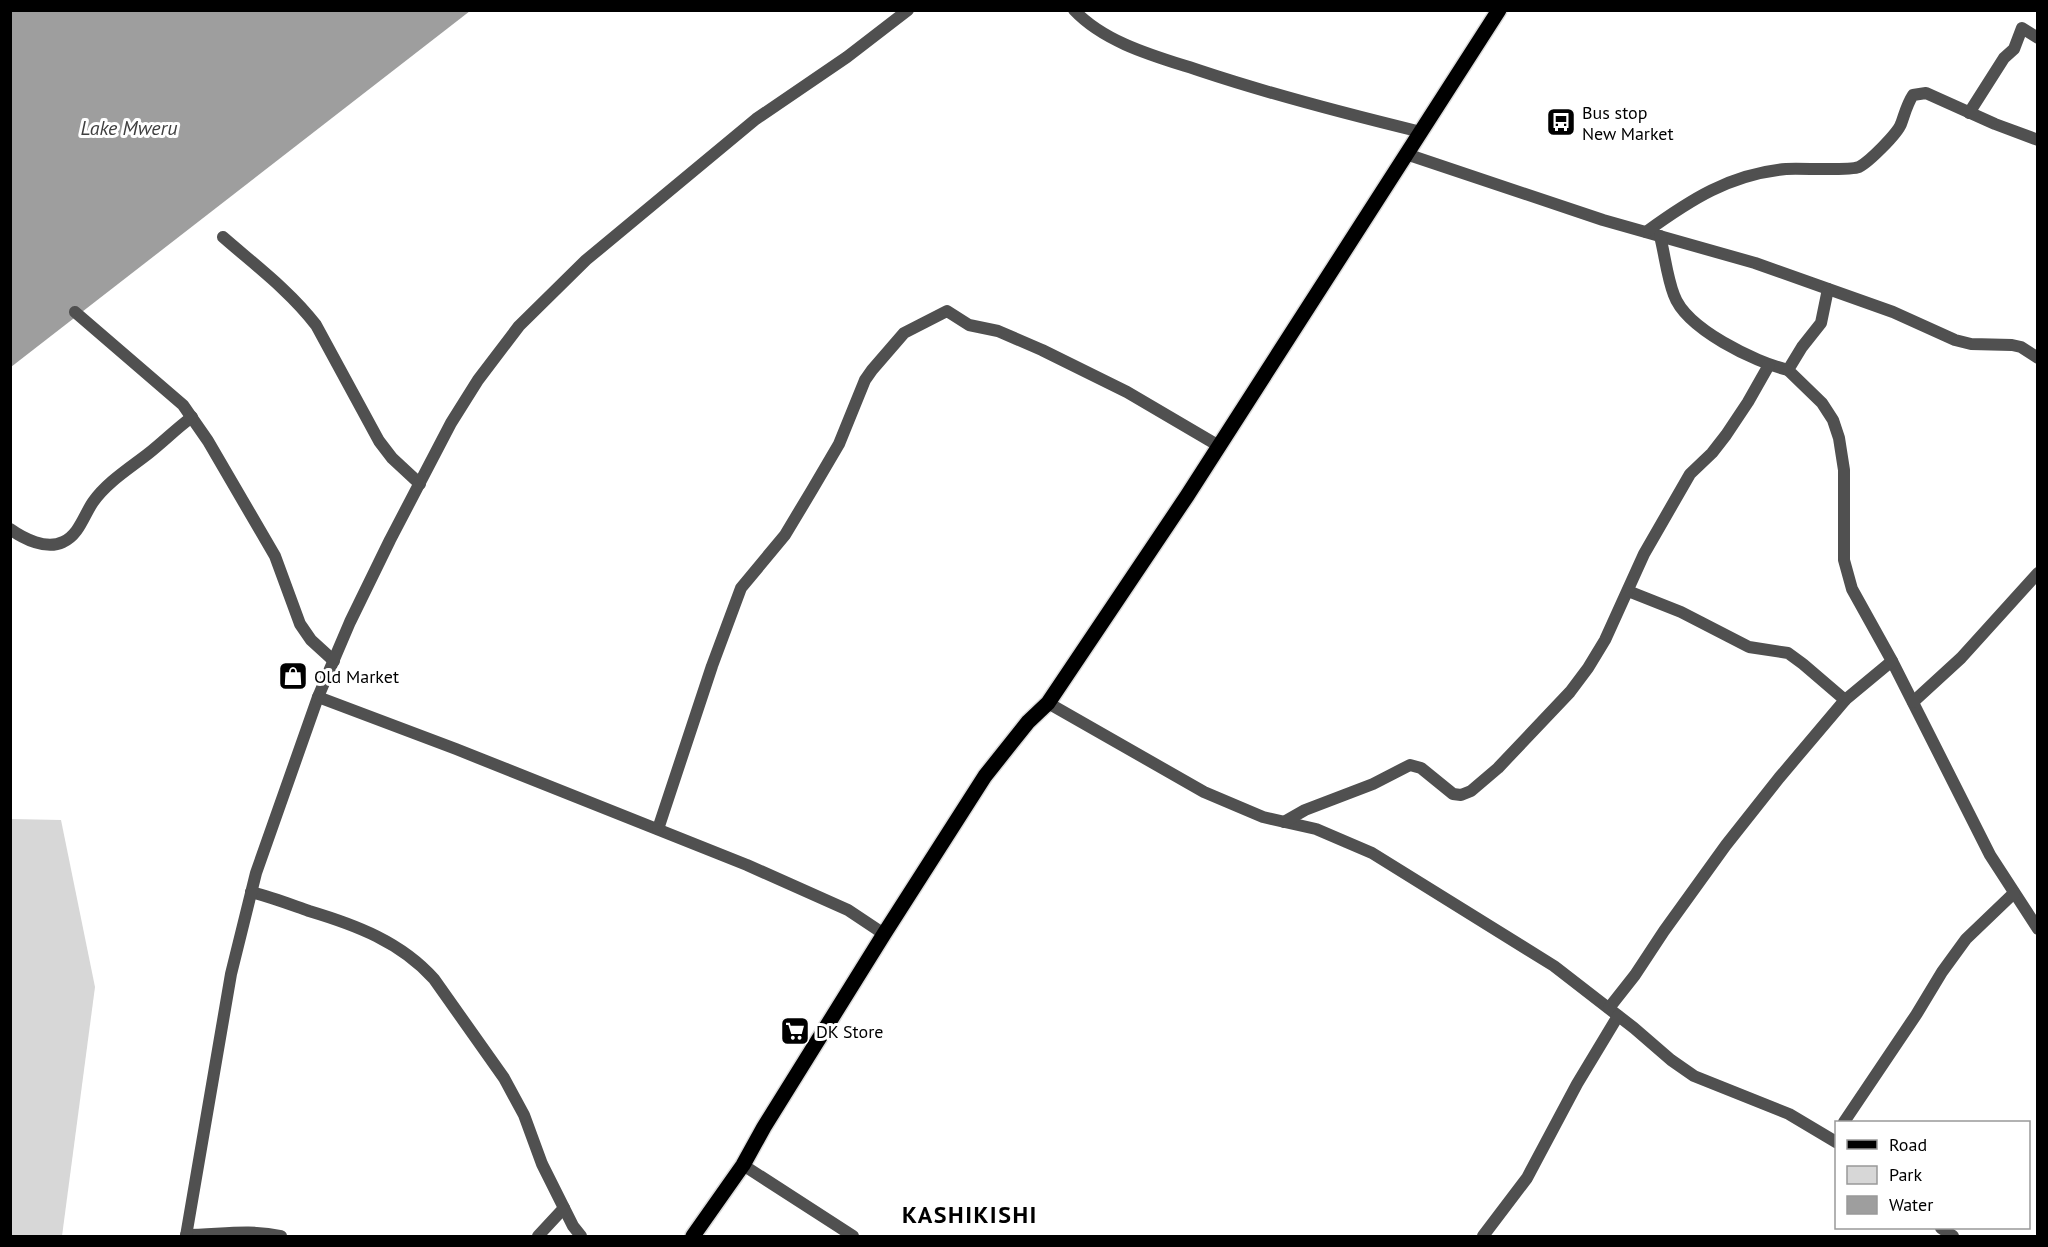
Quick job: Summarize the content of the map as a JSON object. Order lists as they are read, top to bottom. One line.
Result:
{"districts":["KASHIKISHI"],"water":["Lake Mweru"],"places":{"bus stop":["Bus stop New Market"],"shop":["Old Market"],"supermarket":["DK Store"]},"legend":["Road","Park","Water"]}
